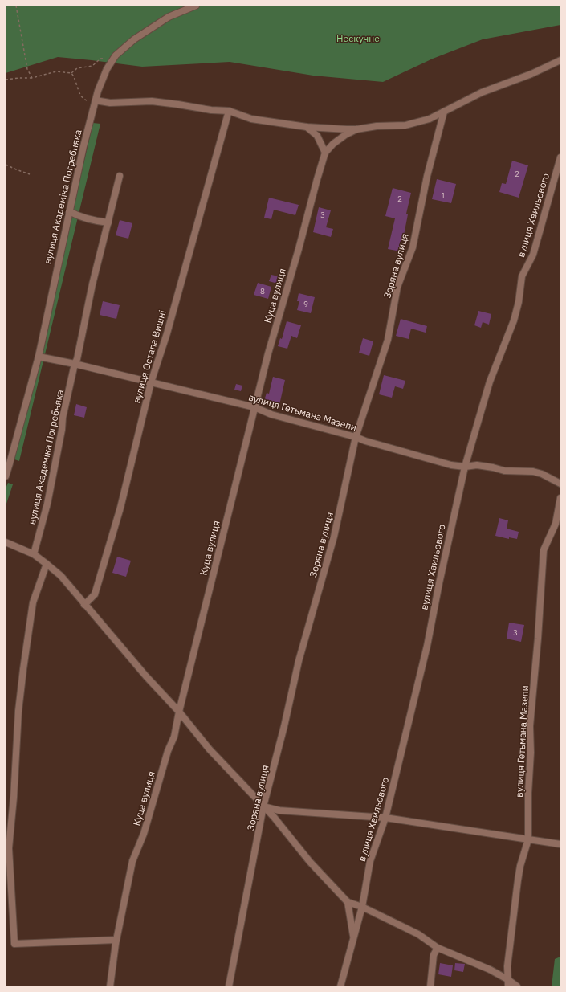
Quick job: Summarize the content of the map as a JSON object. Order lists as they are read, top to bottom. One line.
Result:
{"streets":{"street":["вулиця Академіка Погребняка","вулиця Хвильового","Зоряна вулиця","Куца вулиця","вулиця Остапа Вишні","вулиця Гетьмана Мазепи"]},"crossings":[["вулиця Академіка Погребняка","вулиця Гетьмана Мазепи"],["вулиця Хвильового","вулиця Гетьмана Мазепи"],["Зоряна вулиця","вулиця Гетьмана Мазепи"],["Куца вулиця","вулиця Гетьмана Мазепи"],["вулиця Остапа Вишні","вулиця Гетьмана Мазепи"]],"parks":["Нескучне"],"house_numbers":["2","1","2","3","8","9","3"]}
